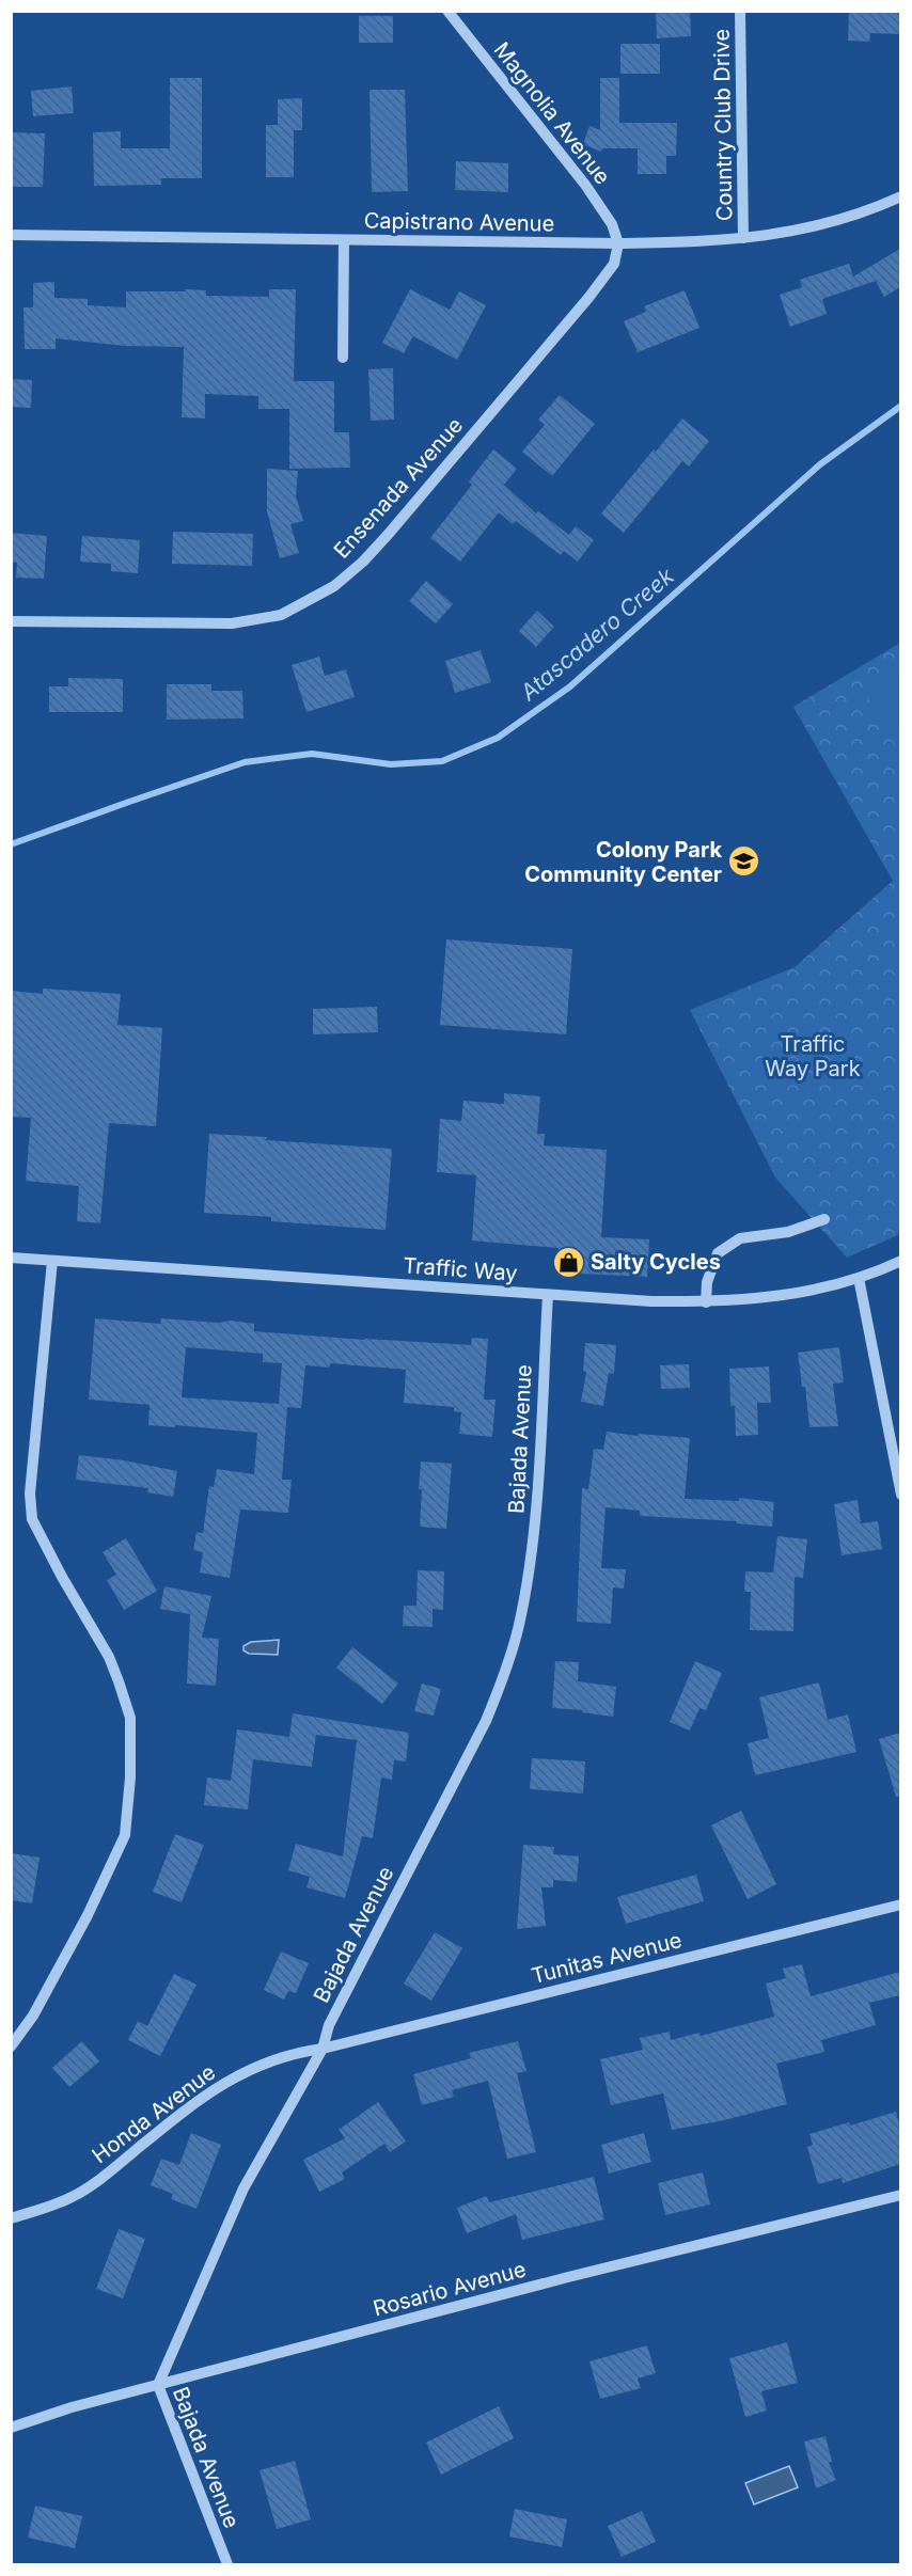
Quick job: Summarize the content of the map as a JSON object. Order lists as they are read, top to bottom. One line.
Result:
{"streets":{"street":["Magnolia Avenue","Country Club Drive","Capistrano Avenue","Ensenada Avenue","Traffic Way","Bajada Avenue","Tunitas Avenue","Honda Avenue","Rosario Avenue"]},"crossings":[["Magnolia Avenue","Capistrano Avenue"],["Magnolia Avenue","Ensenada Avenue"],["Country Club Drive","Capistrano Avenue"],["Capistrano Avenue","Ensenada Avenue"],["Traffic Way","Bajada Avenue"],["Bajada Avenue","Tunitas Avenue"],["Bajada Avenue","Honda Avenue"],["Bajada Avenue","Rosario Avenue"],["Tunitas Avenue","Honda Avenue"]],"water":["Atascadero Creek"],"parks":["Traffic Way Park"],"places":{"school or university":["Colony Park Community Center"],"shop":["Salty Cycles"]}}
